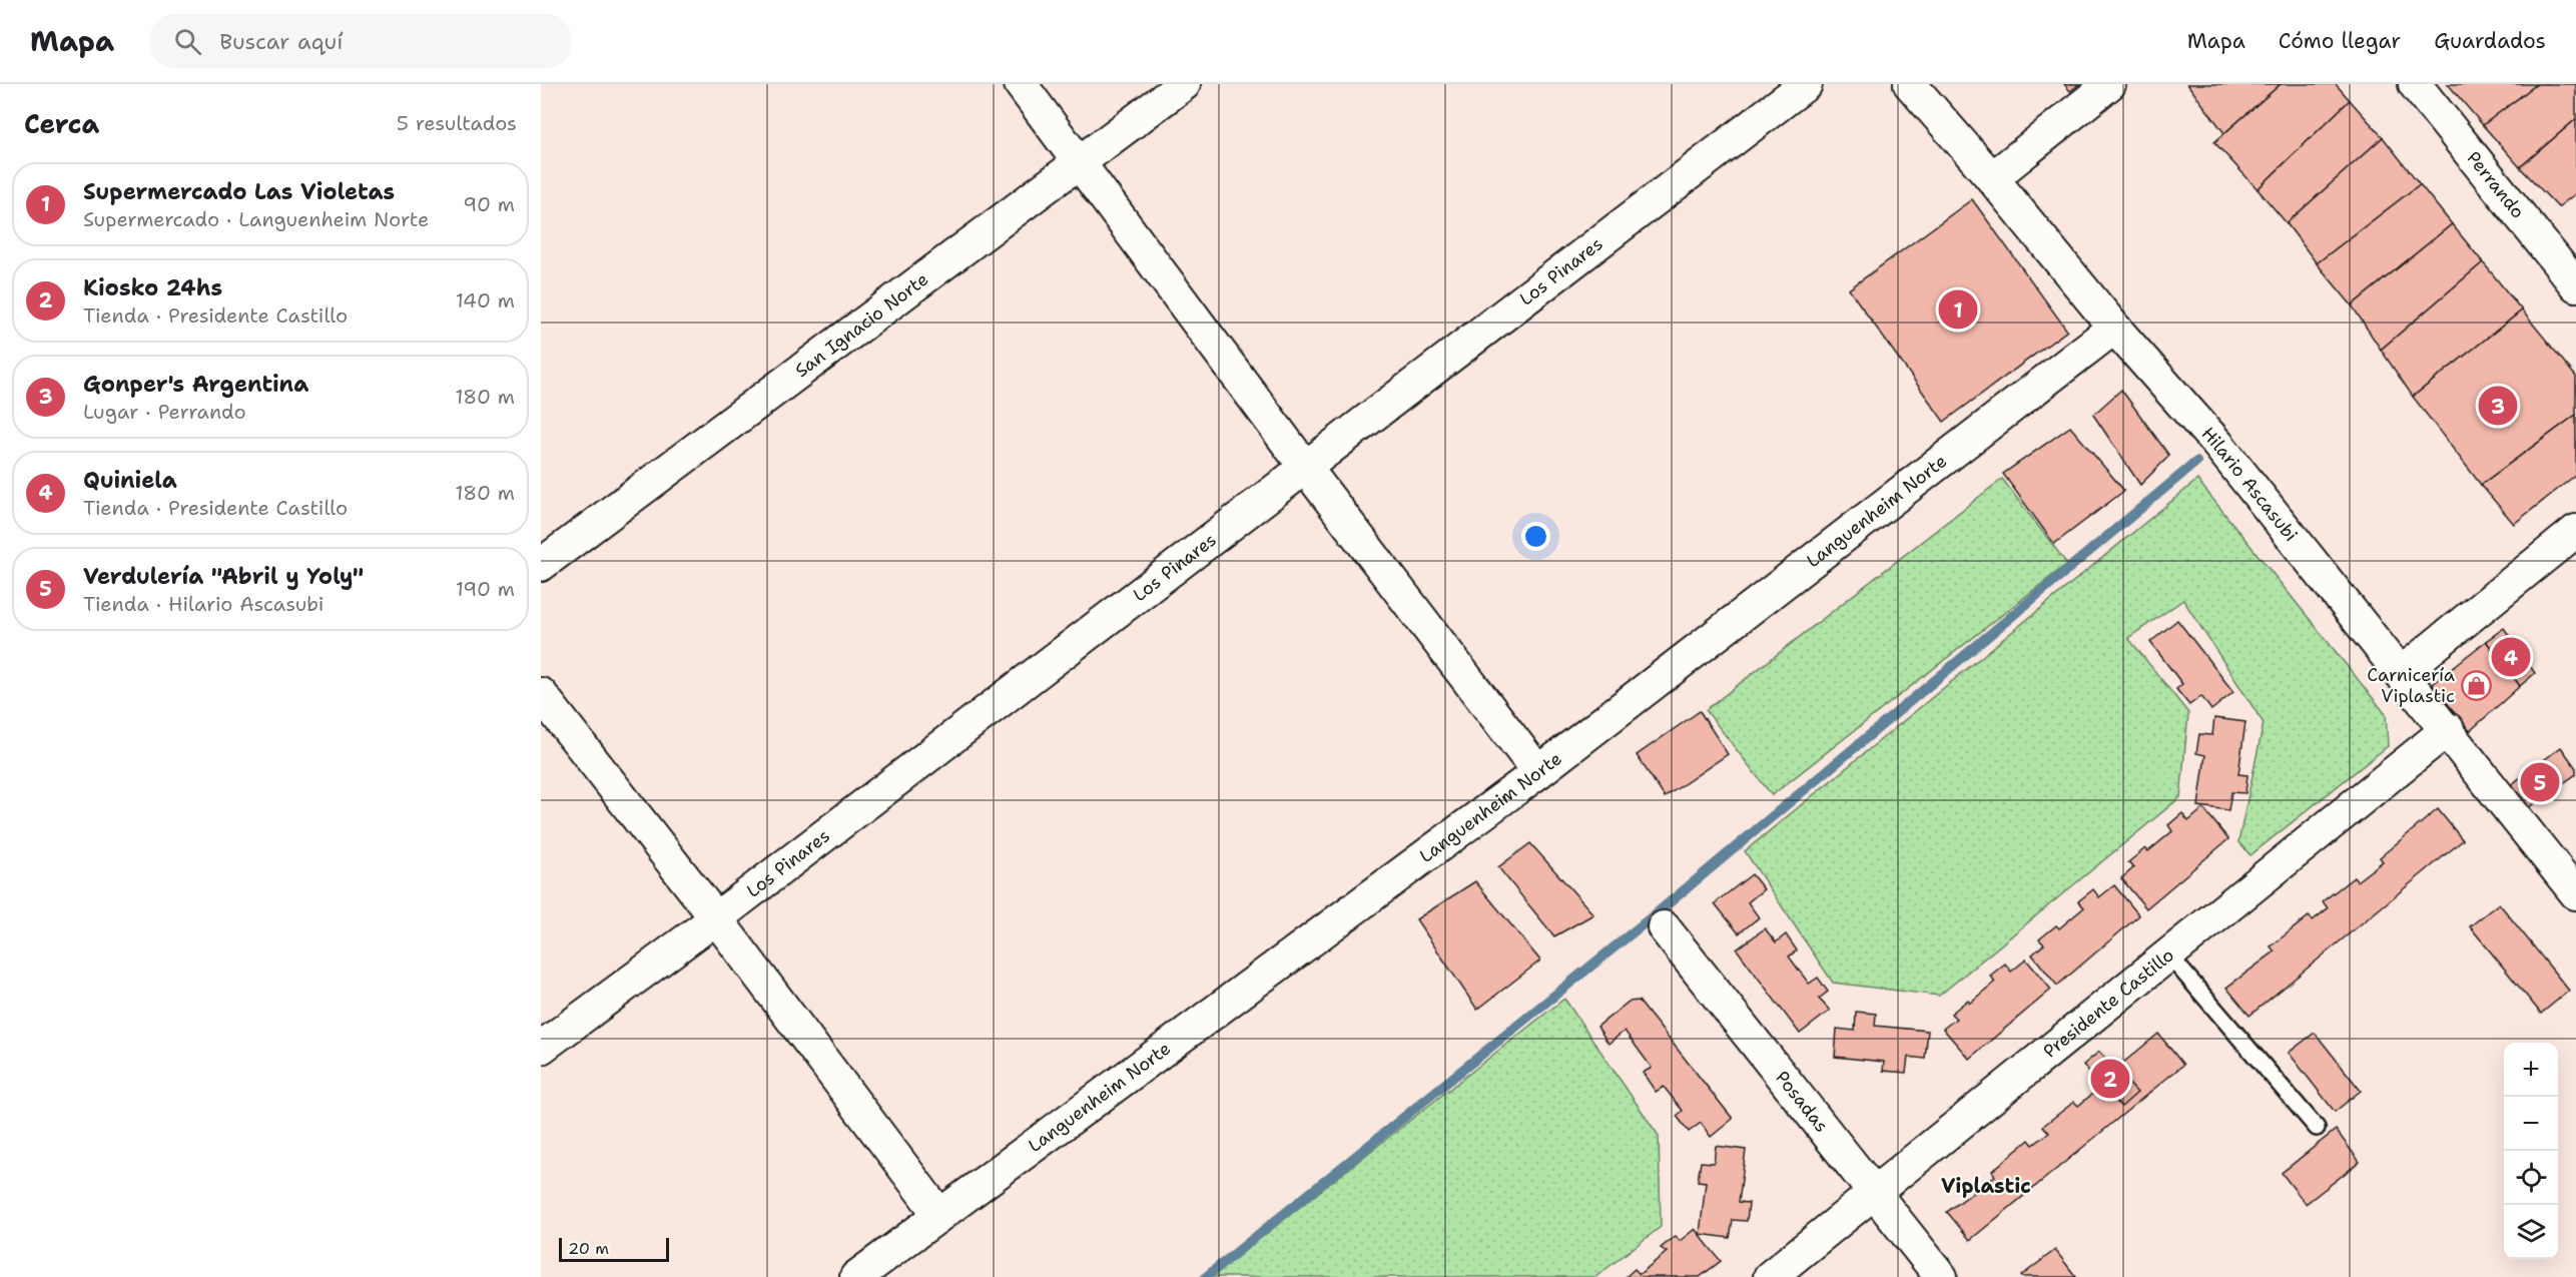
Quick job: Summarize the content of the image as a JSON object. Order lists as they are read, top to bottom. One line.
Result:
{"streets":{"street":["Perrando","Los Pinares","San Ignacio Norte","Hilario Ascasubi","Languenheim Norte","Presidente Castillo","Posadas"]},"crossings":[["Hilario Ascasubi","Languenheim Norte"],["Hilario Ascasubi","Presidente Castillo"],["Presidente Castillo","Posadas"]],"districts":["Viplastic"],"places":{"shop":["Carnicería Viplastic"]},"scale_bar":"20 m","page":{"header":"Mapa","search":"Buscar aquí","nav":["Mapa","Cómo llegar","Guardados"],"heading":["Cerca","5 resultados"],"list":[{"mark":"1","name":"Supermercado Las Violetas","note":"Supermercado · Languenheim Norte","value":"90 m"},{"mark":"2","name":"Kiosko 24hs","note":"Tienda · Presidente Castillo","value":"140 m"},{"mark":"3","name":"Gonper's Argentina","note":"Lugar · Perrando","value":"180 m"},{"mark":"4","name":"Quiniela","note":"Tienda · Presidente Castillo","value":"180 m"},{"mark":"5","name":"Verdulería \"Abril y Yoly\"","note":"Tienda · Hilario Ascasubi","value":"190 m"}],"pins":["1","3","4","5","2"],"map_buttons":["+","−"],"scale":"20 m"}}
